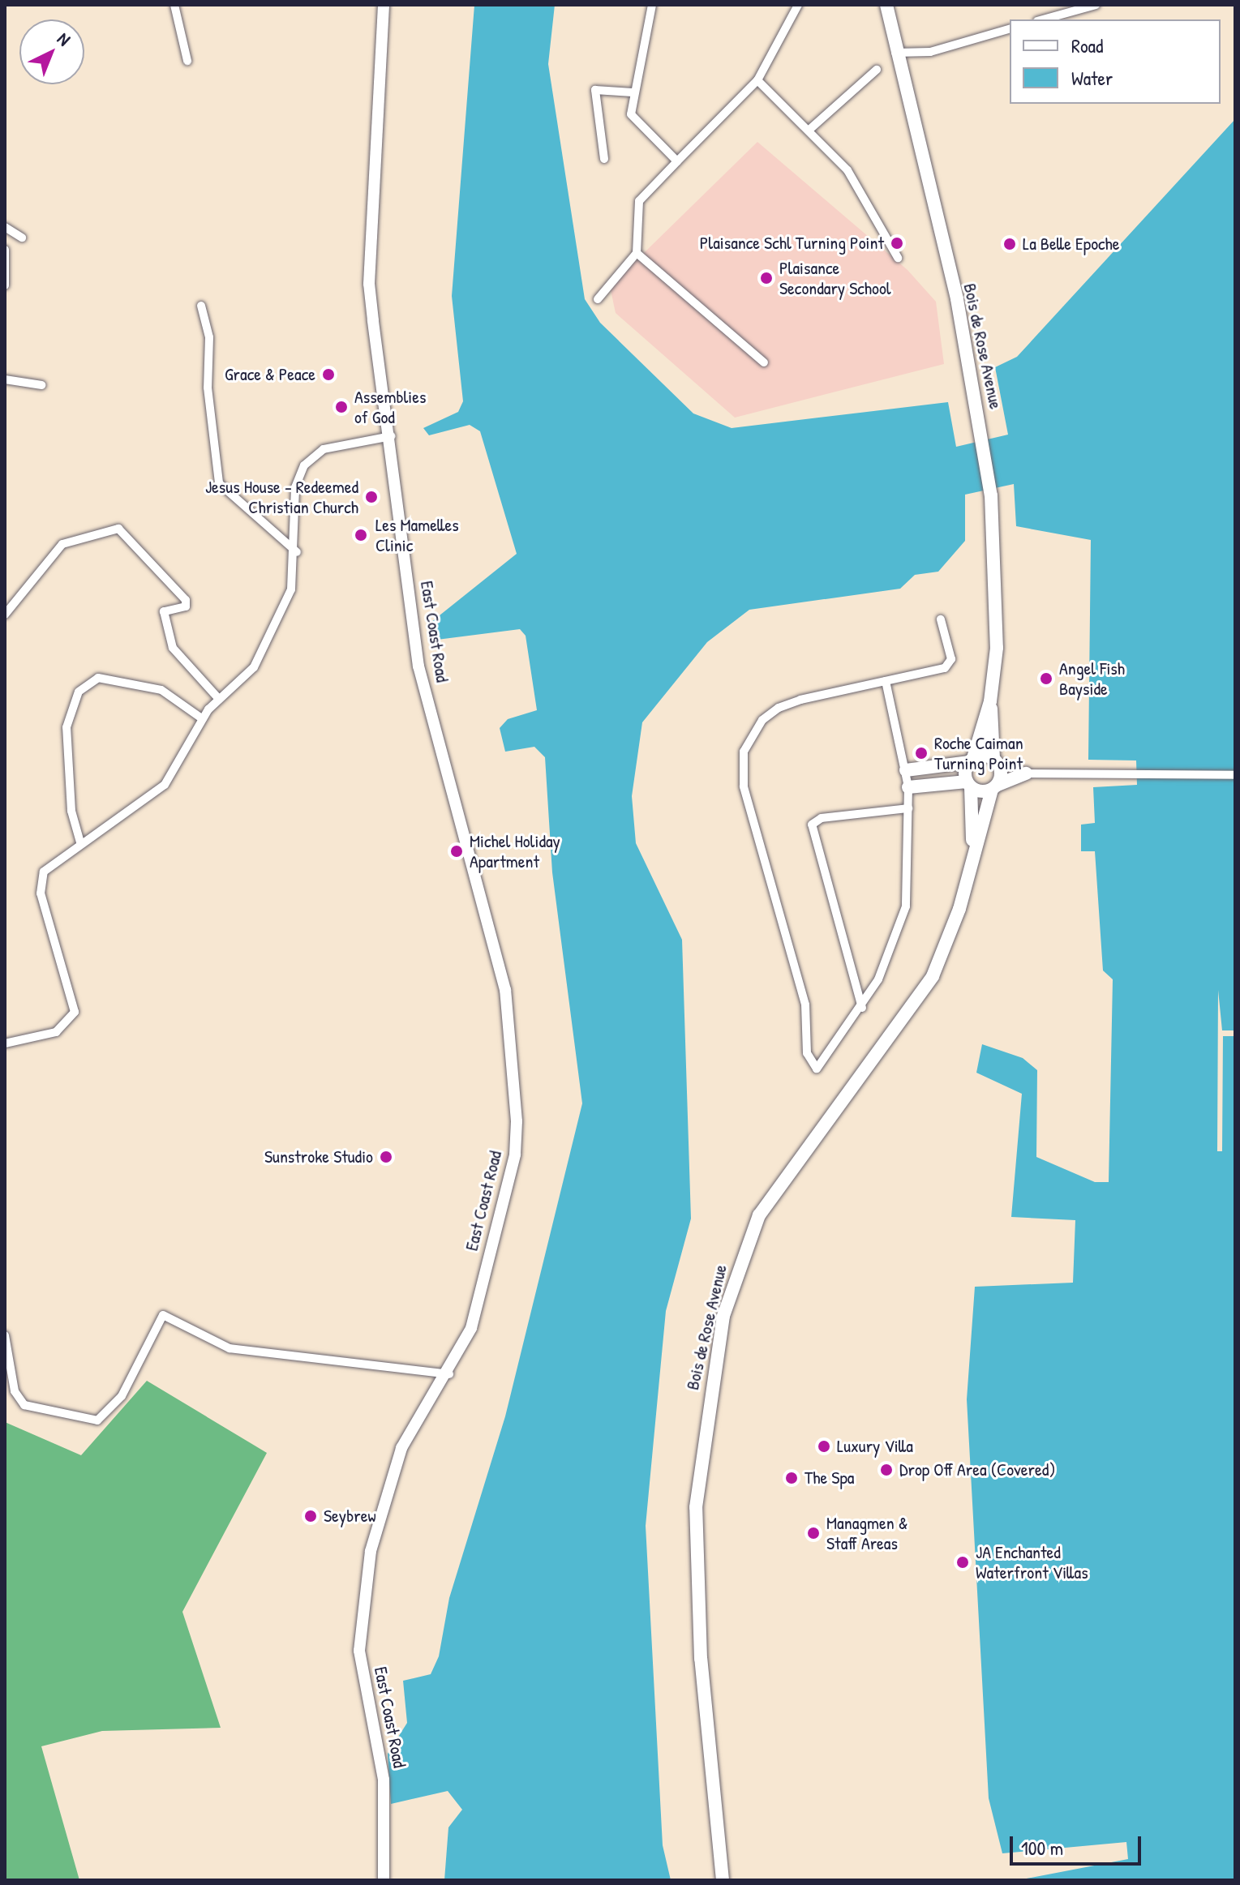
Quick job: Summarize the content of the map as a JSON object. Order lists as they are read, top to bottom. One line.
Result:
{"streets":{"main road":["Bois de Rose Avenue","East Coast Road"]},"places":["Plaisance Schl Turning Point","La Belle Epoche","Plaisance Secondary School","Grace & Peace","Assemblies of God","Jesus House - Redeemed Christian Church","Les Mamelles Clinic","Angel Fish Bayside","Roche Caiman Turning Point","Michel Holiday Apartment","Sunstroke Studio","Luxury Villa","Drop Off Area (Covered)","The Spa","Seybrew","Managmen & Staff Areas","JA Enchanted Waterfront Villas"],"legend":["Road","Water"],"scale_bar":"100 m","north":"top right"}
